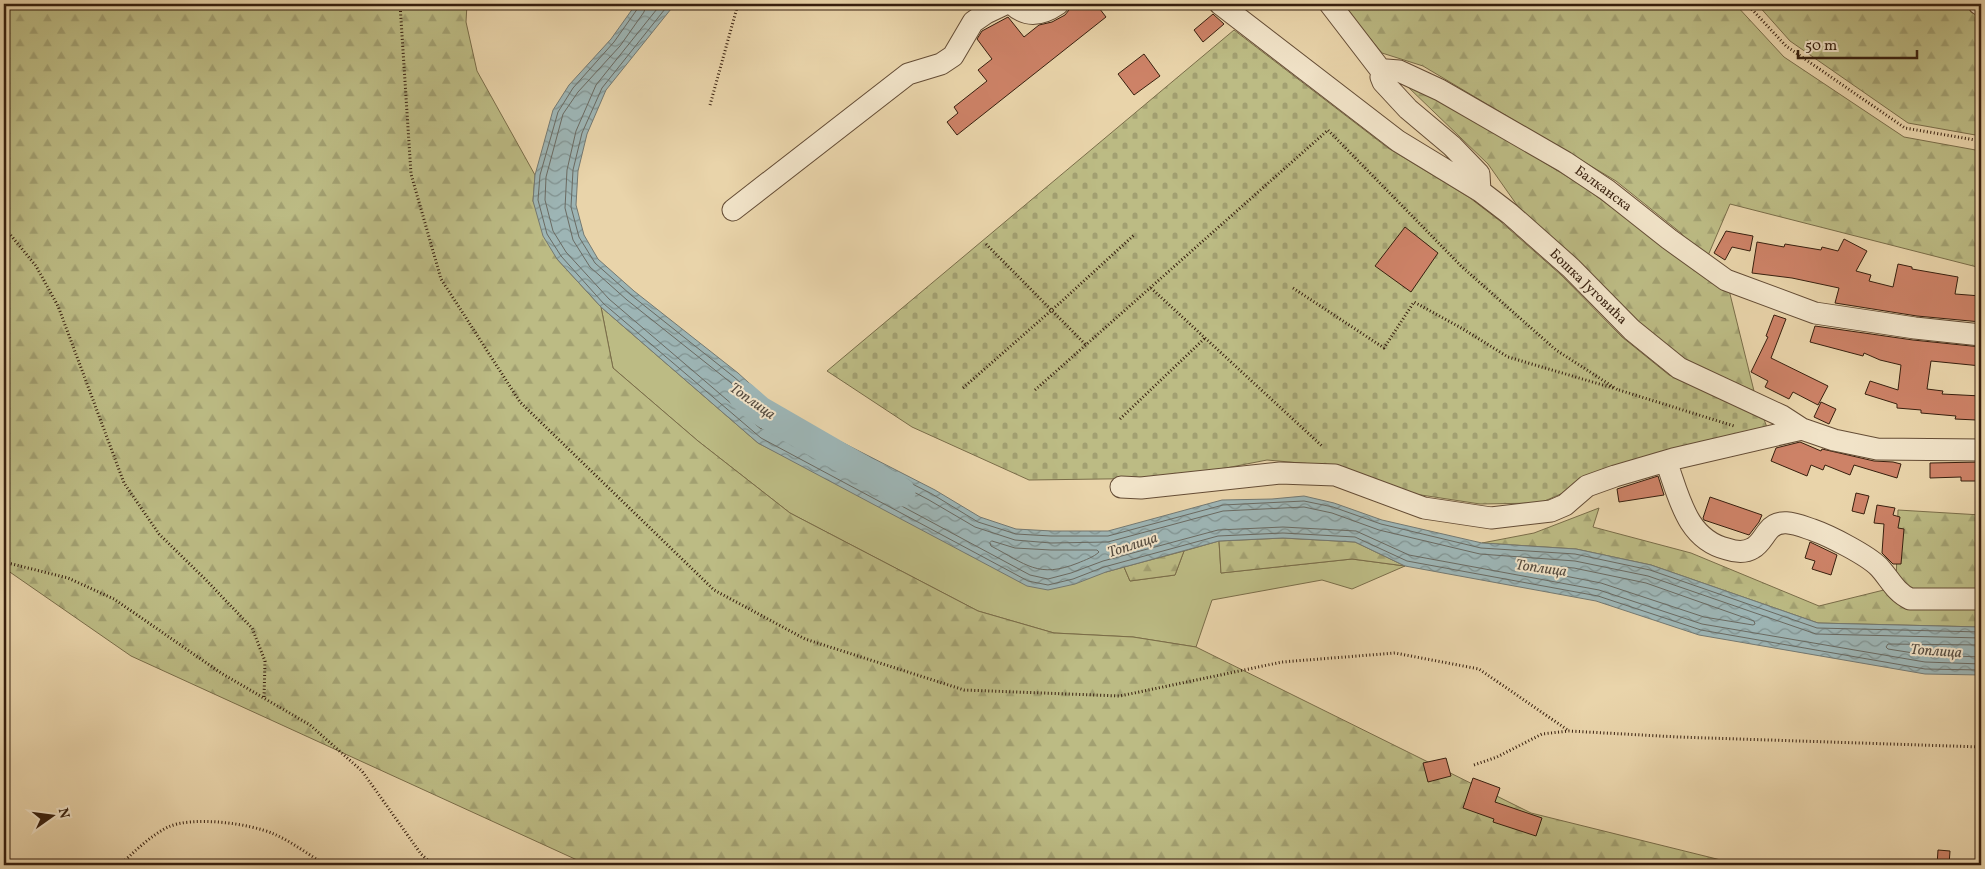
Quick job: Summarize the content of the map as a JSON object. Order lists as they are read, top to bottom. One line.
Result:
{"streets":{"street":["Балканска","Бошка Југовића"]},"water":["Топлица"],"scale_bar":"50 m","north":"right"}
